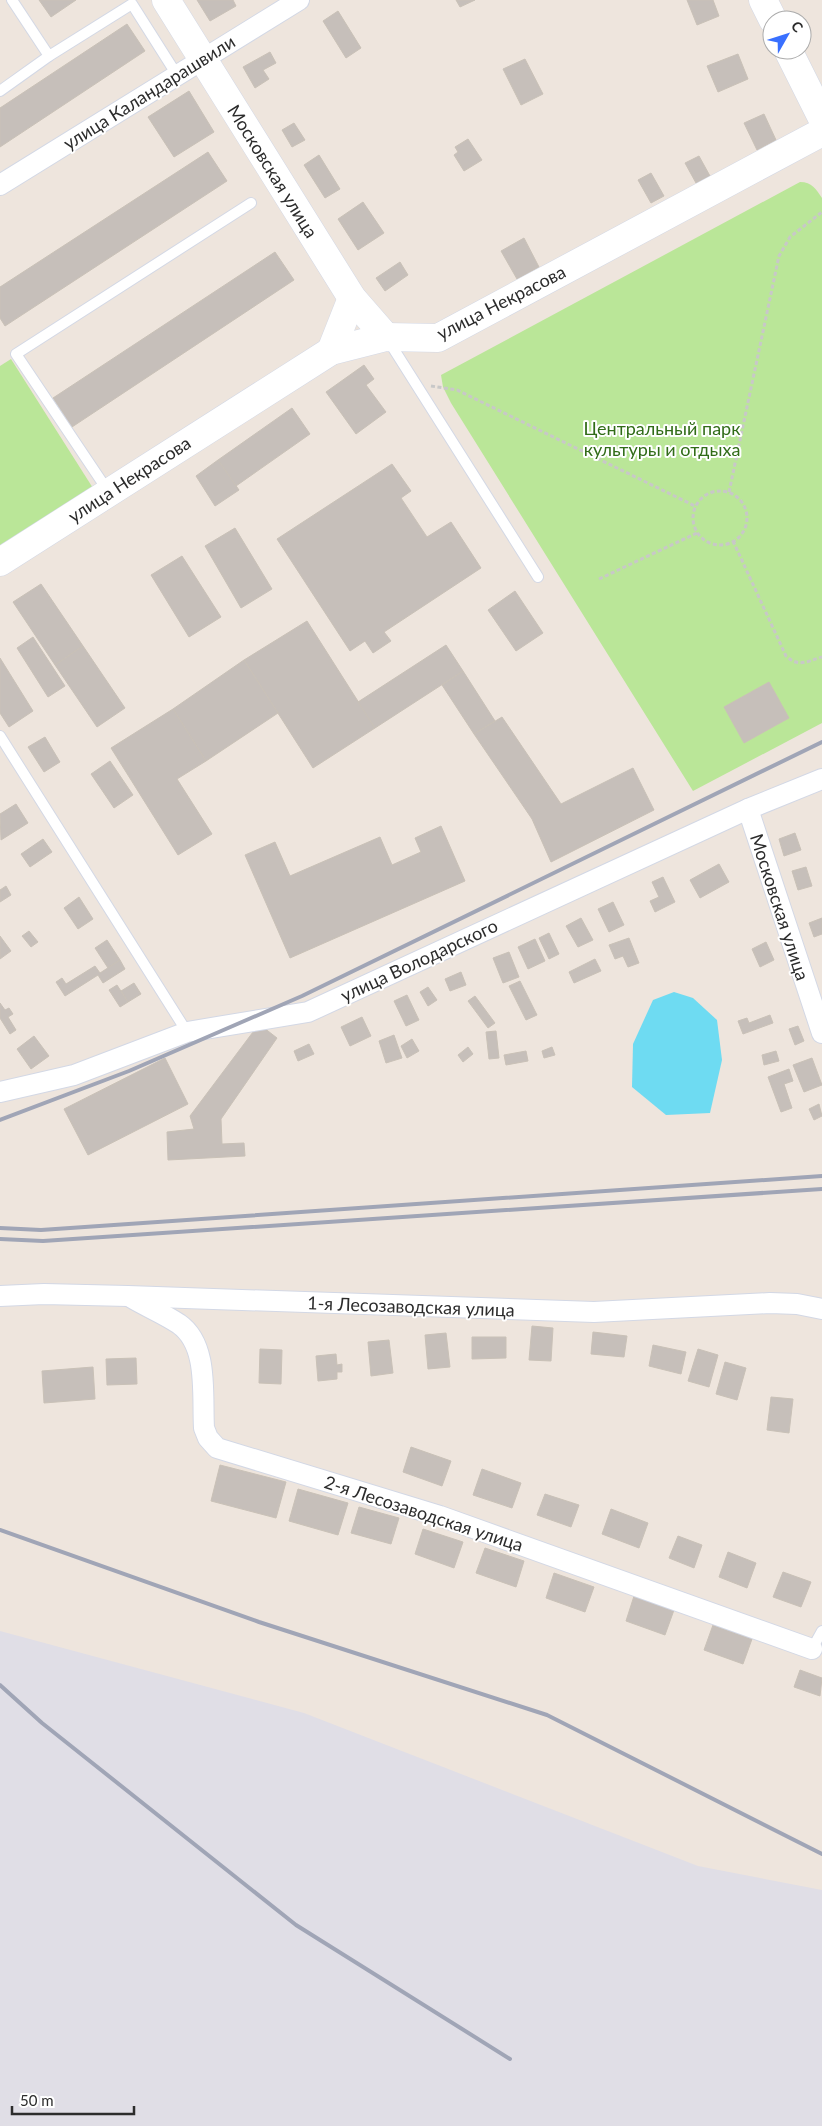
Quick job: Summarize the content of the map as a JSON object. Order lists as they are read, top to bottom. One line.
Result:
{"streets":{"main road":["Московская улица","улица Некрасова"],"street":["улица Каландарашвили","улица Володарского","1-я Лесозаводская улица","2-я Лесозаводская улица"]},"crossings":[["улица Каландарашвили","Московская улица"],["Московская улица","улица Некрасова"],["Московская улица","улица Володарского"],["1-я Лесозаводская улица","2-я Лесозаводская улица"]],"parks":["Центральный парк культуры и отдыха"],"scale_bar":"50 m","north":"top right"}
